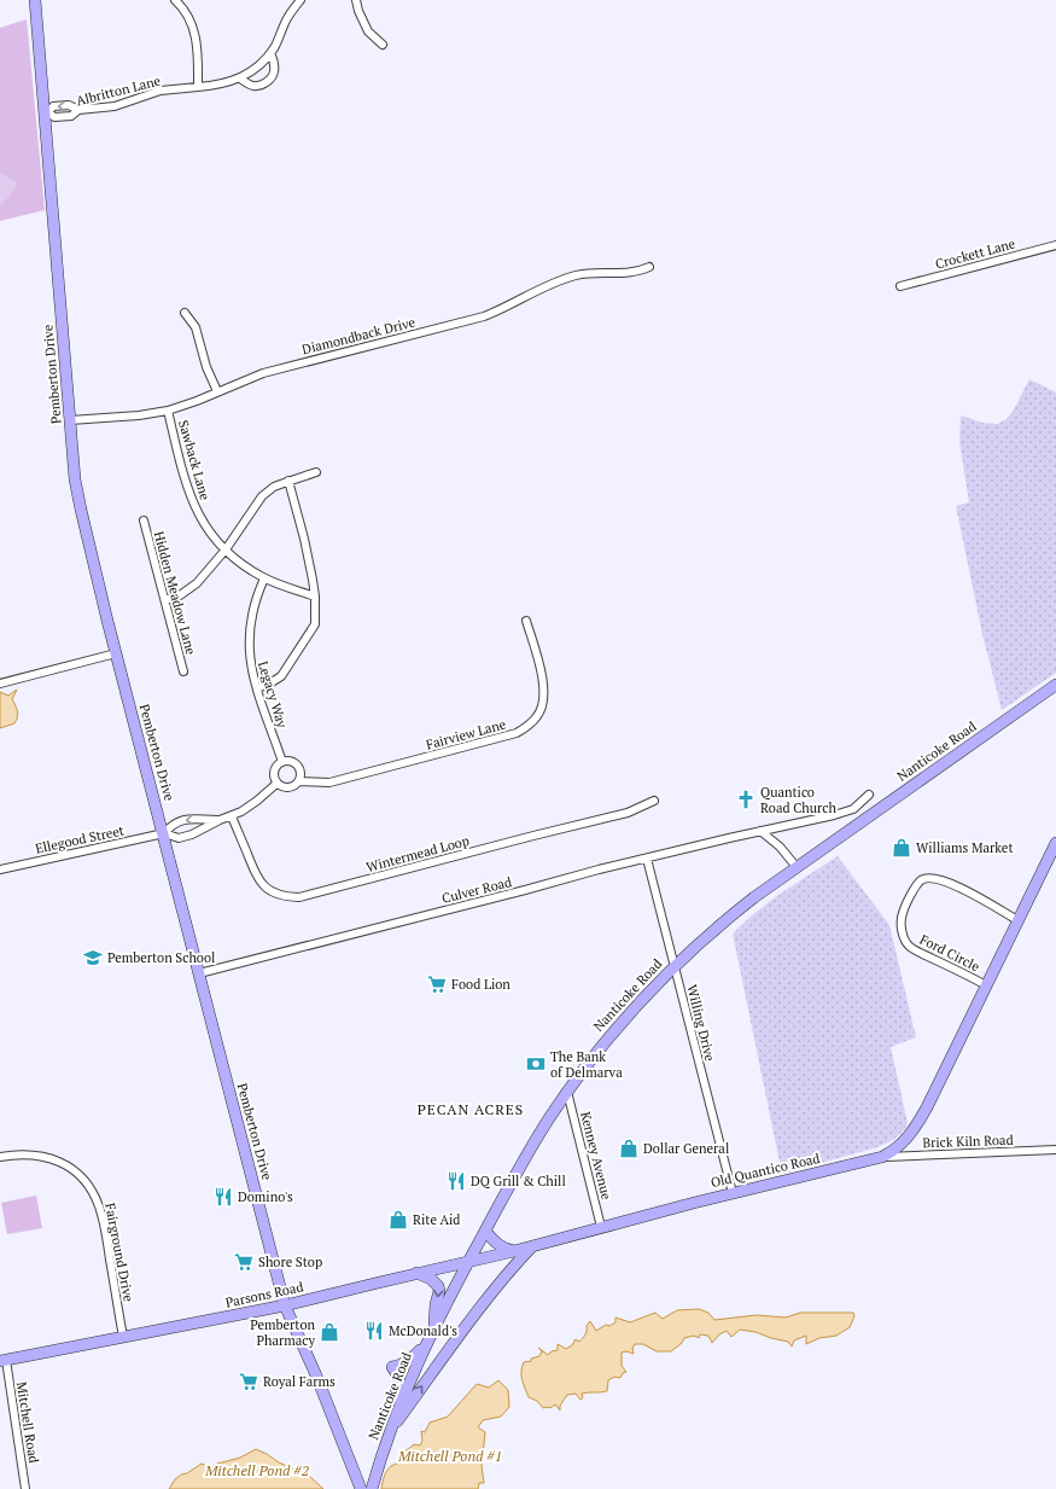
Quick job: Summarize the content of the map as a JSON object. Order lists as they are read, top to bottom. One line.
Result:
{"streets":{"street":["Albritton Lane","Crockett Lane","Diamondback Drive","Pemberton Drive","Sawback Lane","Hidden Meadow Lane","Legacy Way","Fairview Lane","Nanticoke Road","Ellegood Street","Wintermead Loop","Culver Road","Ford Circle","Willing Drive","Brick Kiln Road","Kenney Avenue","Old Quantico Road","Fairground Drive","Parsons Road","Mitchell Road"]},"crossings":[["Albritton Lane","Pemberton Drive"],["Diamondback Drive","Pemberton Drive"],["Diamondback Drive","Sawback Lane"],["Pemberton Drive","Ellegood Street"],["Pemberton Drive","Culver Road"],["Pemberton Drive","Parsons Road"],["Sawback Lane","Legacy Way"],["Legacy Way","Fairview Lane"],["Nanticoke Road","Willing Drive"],["Nanticoke Road","Kenney Avenue"],["Nanticoke Road","Parsons Road"],["Culver Road","Willing Drive"],["Ford Circle","Old Quantico Road"],["Willing Drive","Old Quantico Road"],["Brick Kiln Road","Old Quantico Road"],["Kenney Avenue","Old Quantico Road"],["Old Quantico Road","Parsons Road"],["Fairground Drive","Parsons Road"],["Parsons Road","Mitchell Road"]],"districts":["PECAN ACRES"],"water":["Mitchell Pond #1","Mitchell Pond #2"],"places":{"church":["Quantico Road Church"],"shop":["Williams Market","Dollar General","Rite Aid","Pemberton Pharmacy"],"school or university":["Pemberton School"],"supermarket":["Food Lion","Shore Stop","Royal Farms"],"bank":["The Bank of Delmarva"],"restaurant":["DQ Grill & Chill","Domino's","McDonald's"]}}
